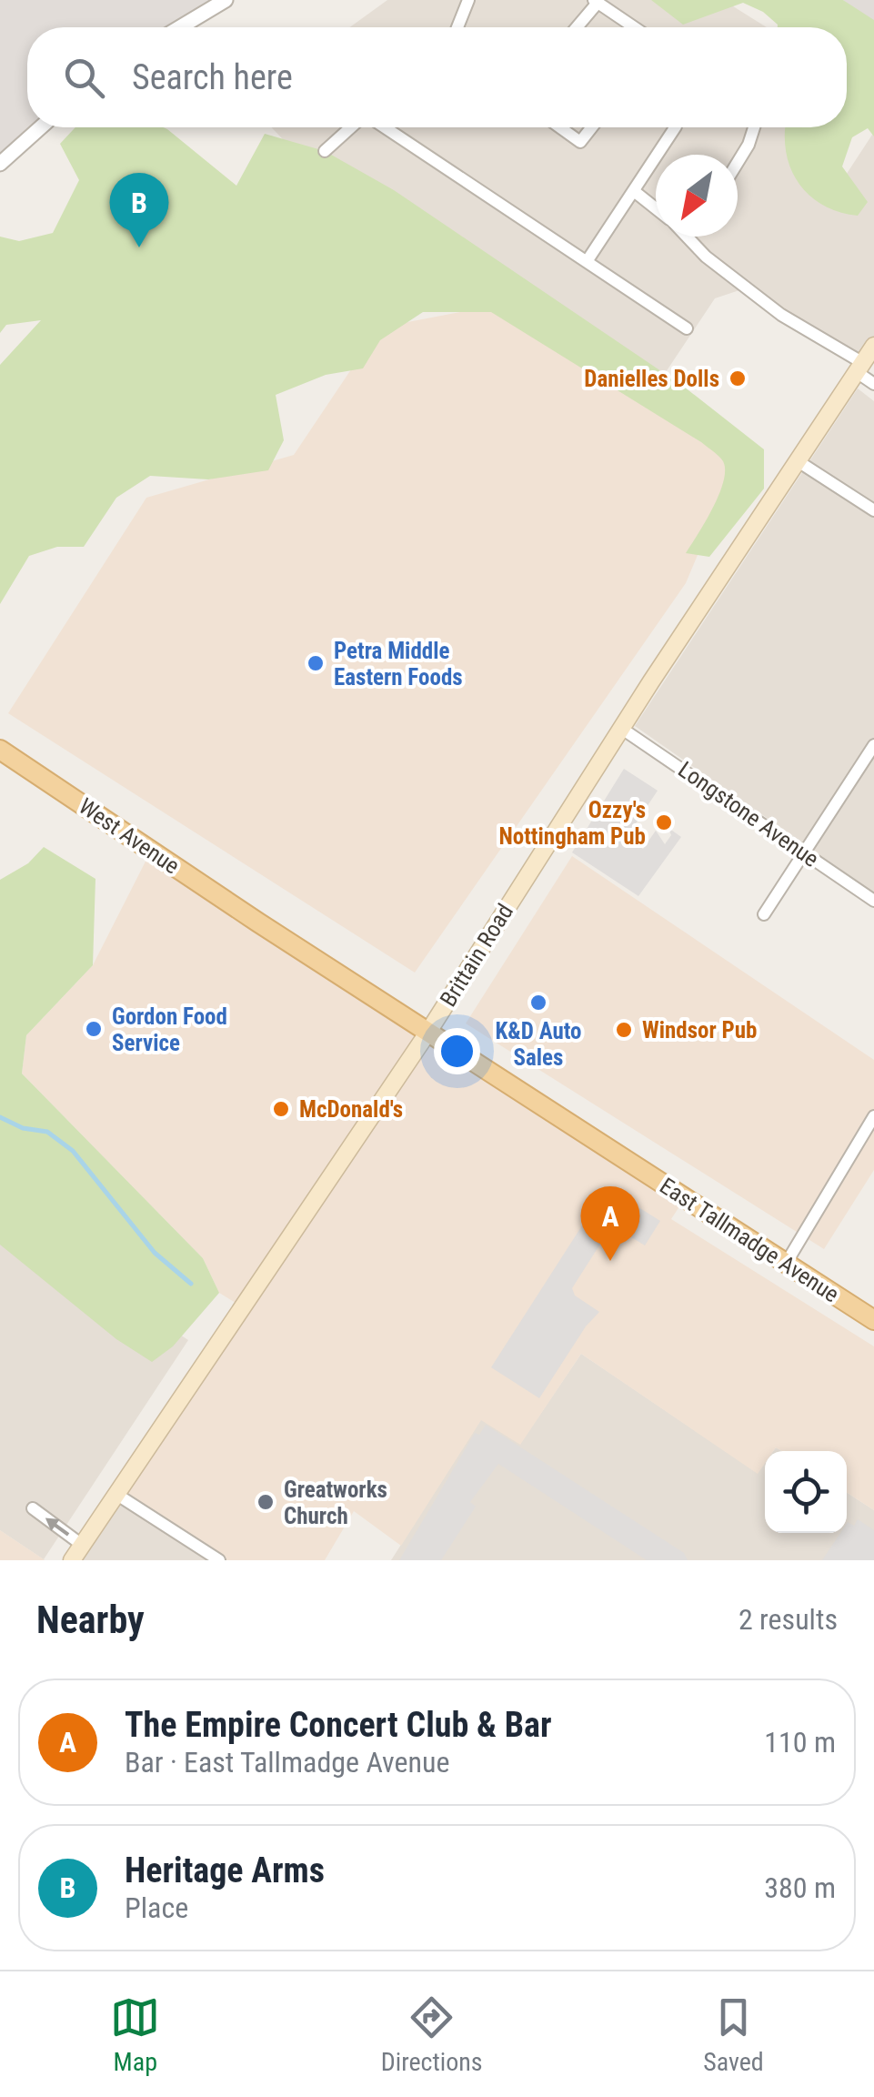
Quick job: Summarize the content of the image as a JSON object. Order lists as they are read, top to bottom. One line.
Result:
{"streets":{"main road":["West Avenue","Brittain Road","East Tallmadge Avenue"],"street":["Longstone Avenue"]},"crossings":[["Longstone Avenue","Brittain Road"],["West Avenue","East Tallmadge Avenue"],["Brittain Road","East Tallmadge Avenue"]],"places":["Danielles Dolls","Petra Middle Eastern Foods","Ozzy's Nottingham Pub","K&D Auto Sales","Gordon Food Service","Windsor Pub","McDonald's","Greatworks Church"],"north":"bottom left","page":{"search":"Search here","pins":["B","A"],"heading":["Nearby","2 results"],"list":[{"mark":"A","name":"The Empire Concert Club & Bar","note":"Bar · East Tallmadge Avenue","value":"110 m"},{"mark":"B","name":"Heritage Arms","note":"Place","value":"380 m"}],"nav":["Map","Directions","Saved"]}}
